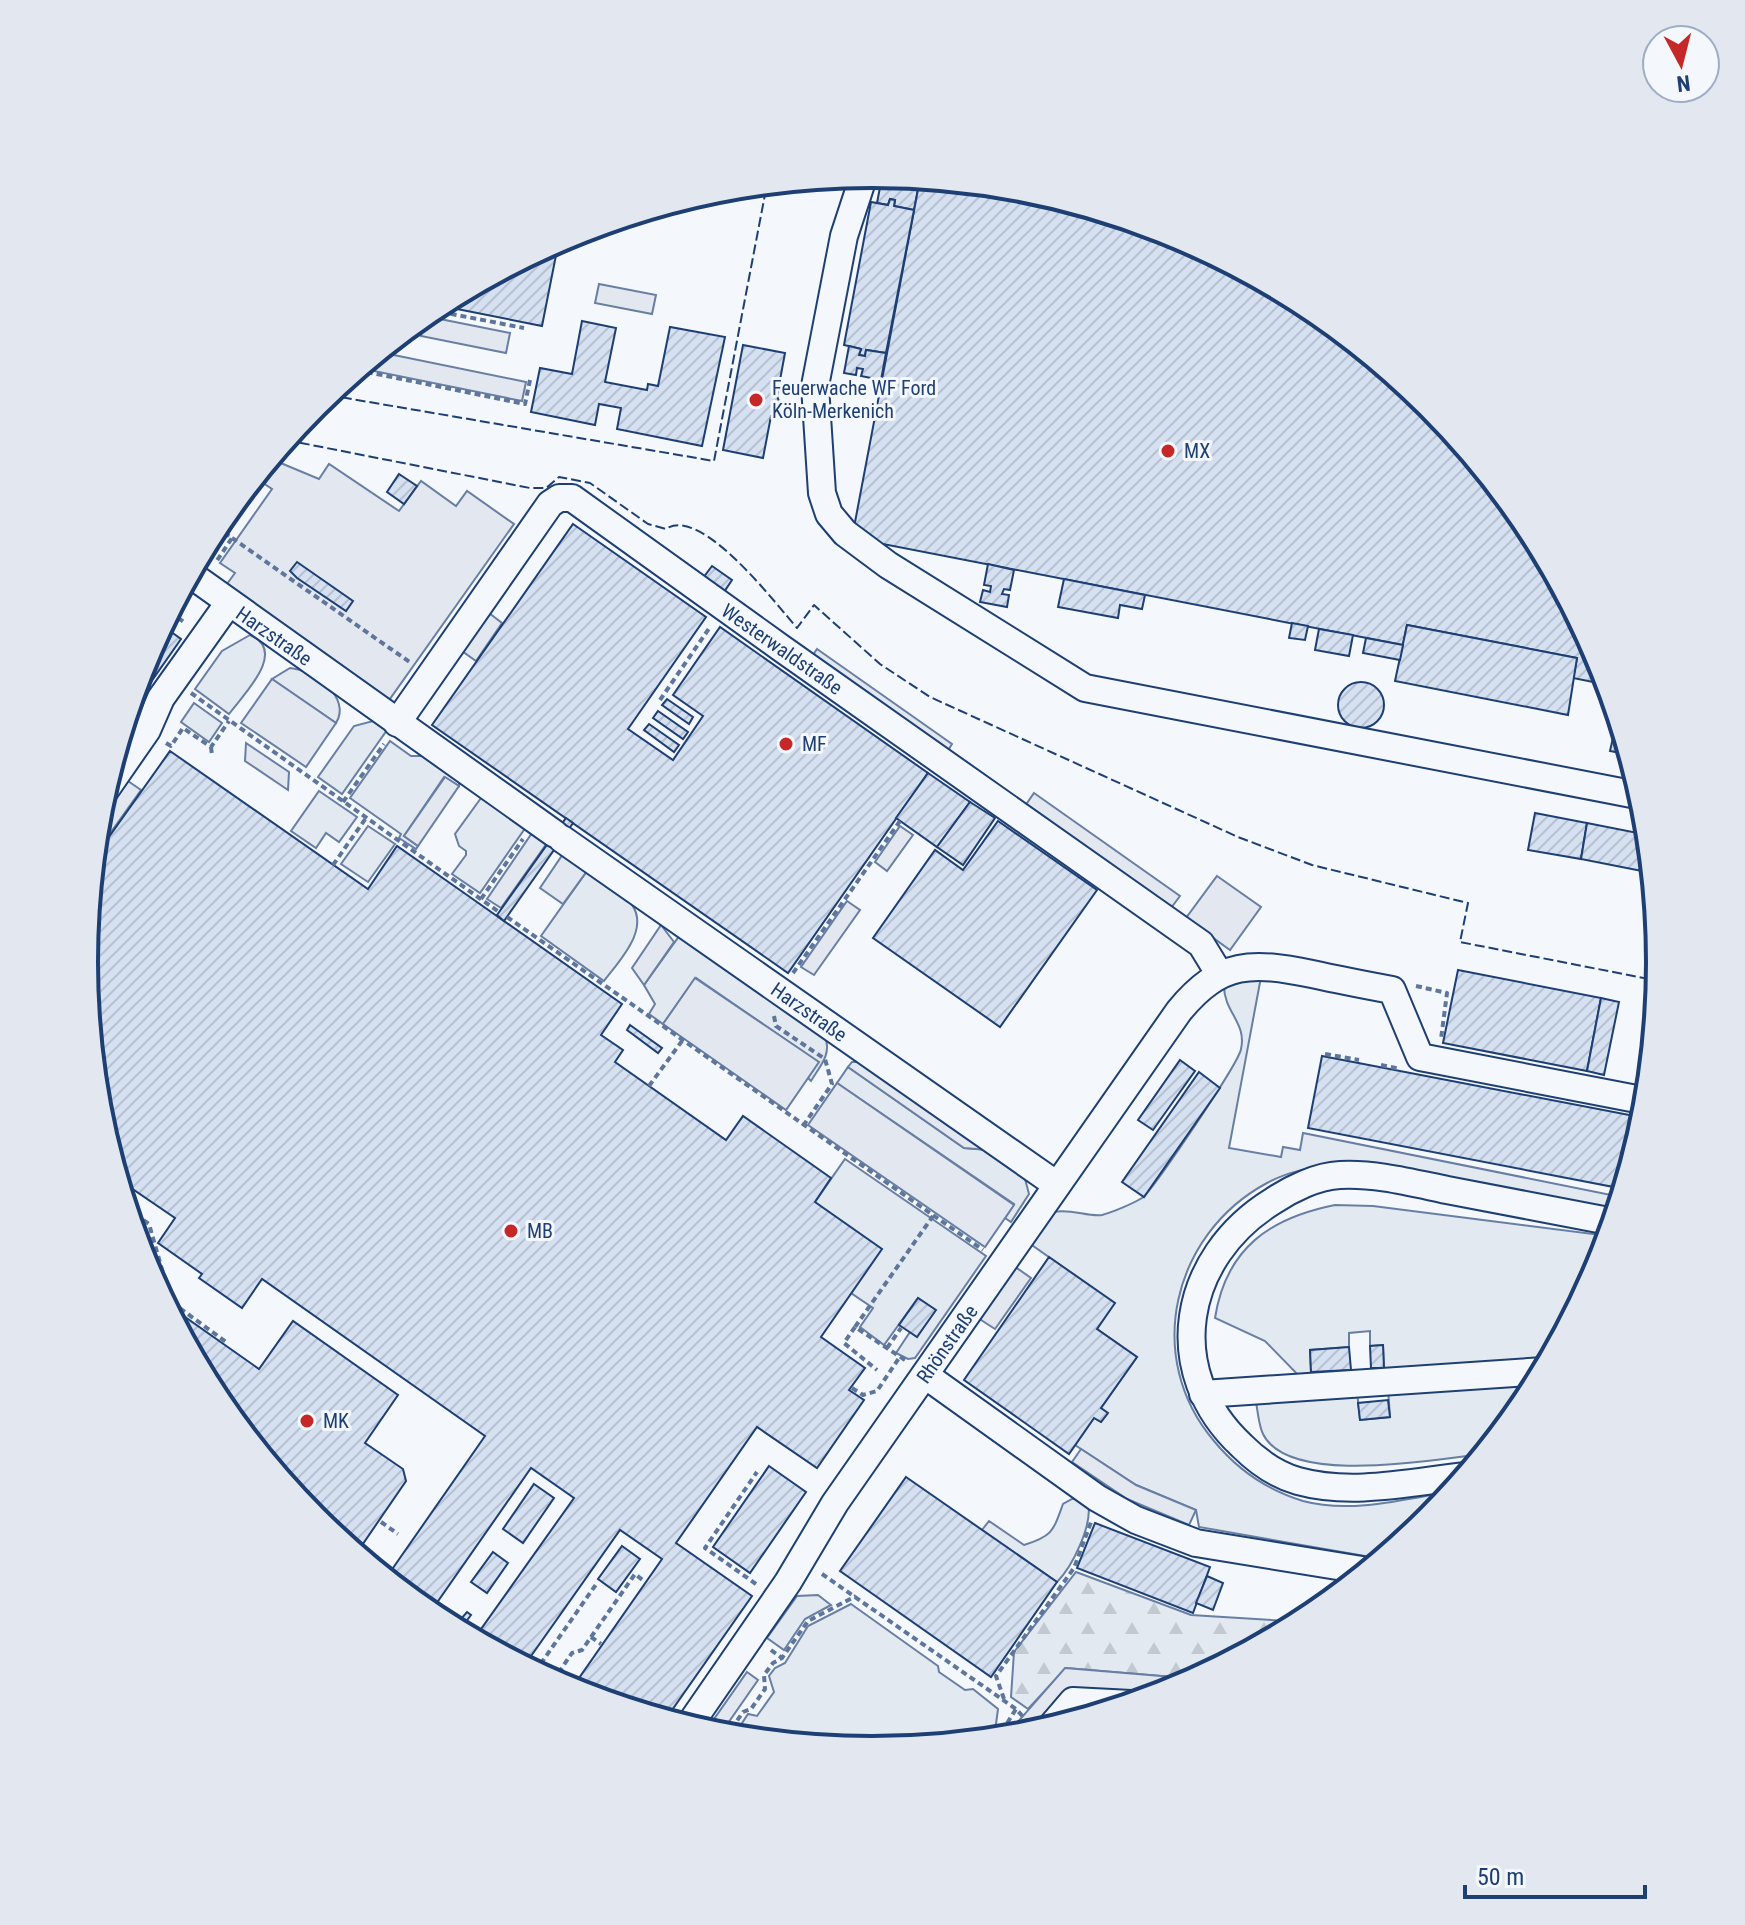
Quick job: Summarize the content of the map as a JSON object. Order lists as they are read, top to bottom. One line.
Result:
{"streets":{"lane":["Harzstraße","Westerwaldstraße","Rhönstraße"]},"crossings":[["Harzstraße","Westerwaldstraße"],["Harzstraße","Rhönstraße"],["Westerwaldstraße","Rhönstraße"]],"places":["Feuerwache WF Ford Köln-Merkenich","MX","MF","MB","MK"],"scale_bar":"50 m","north":"bottom"}
